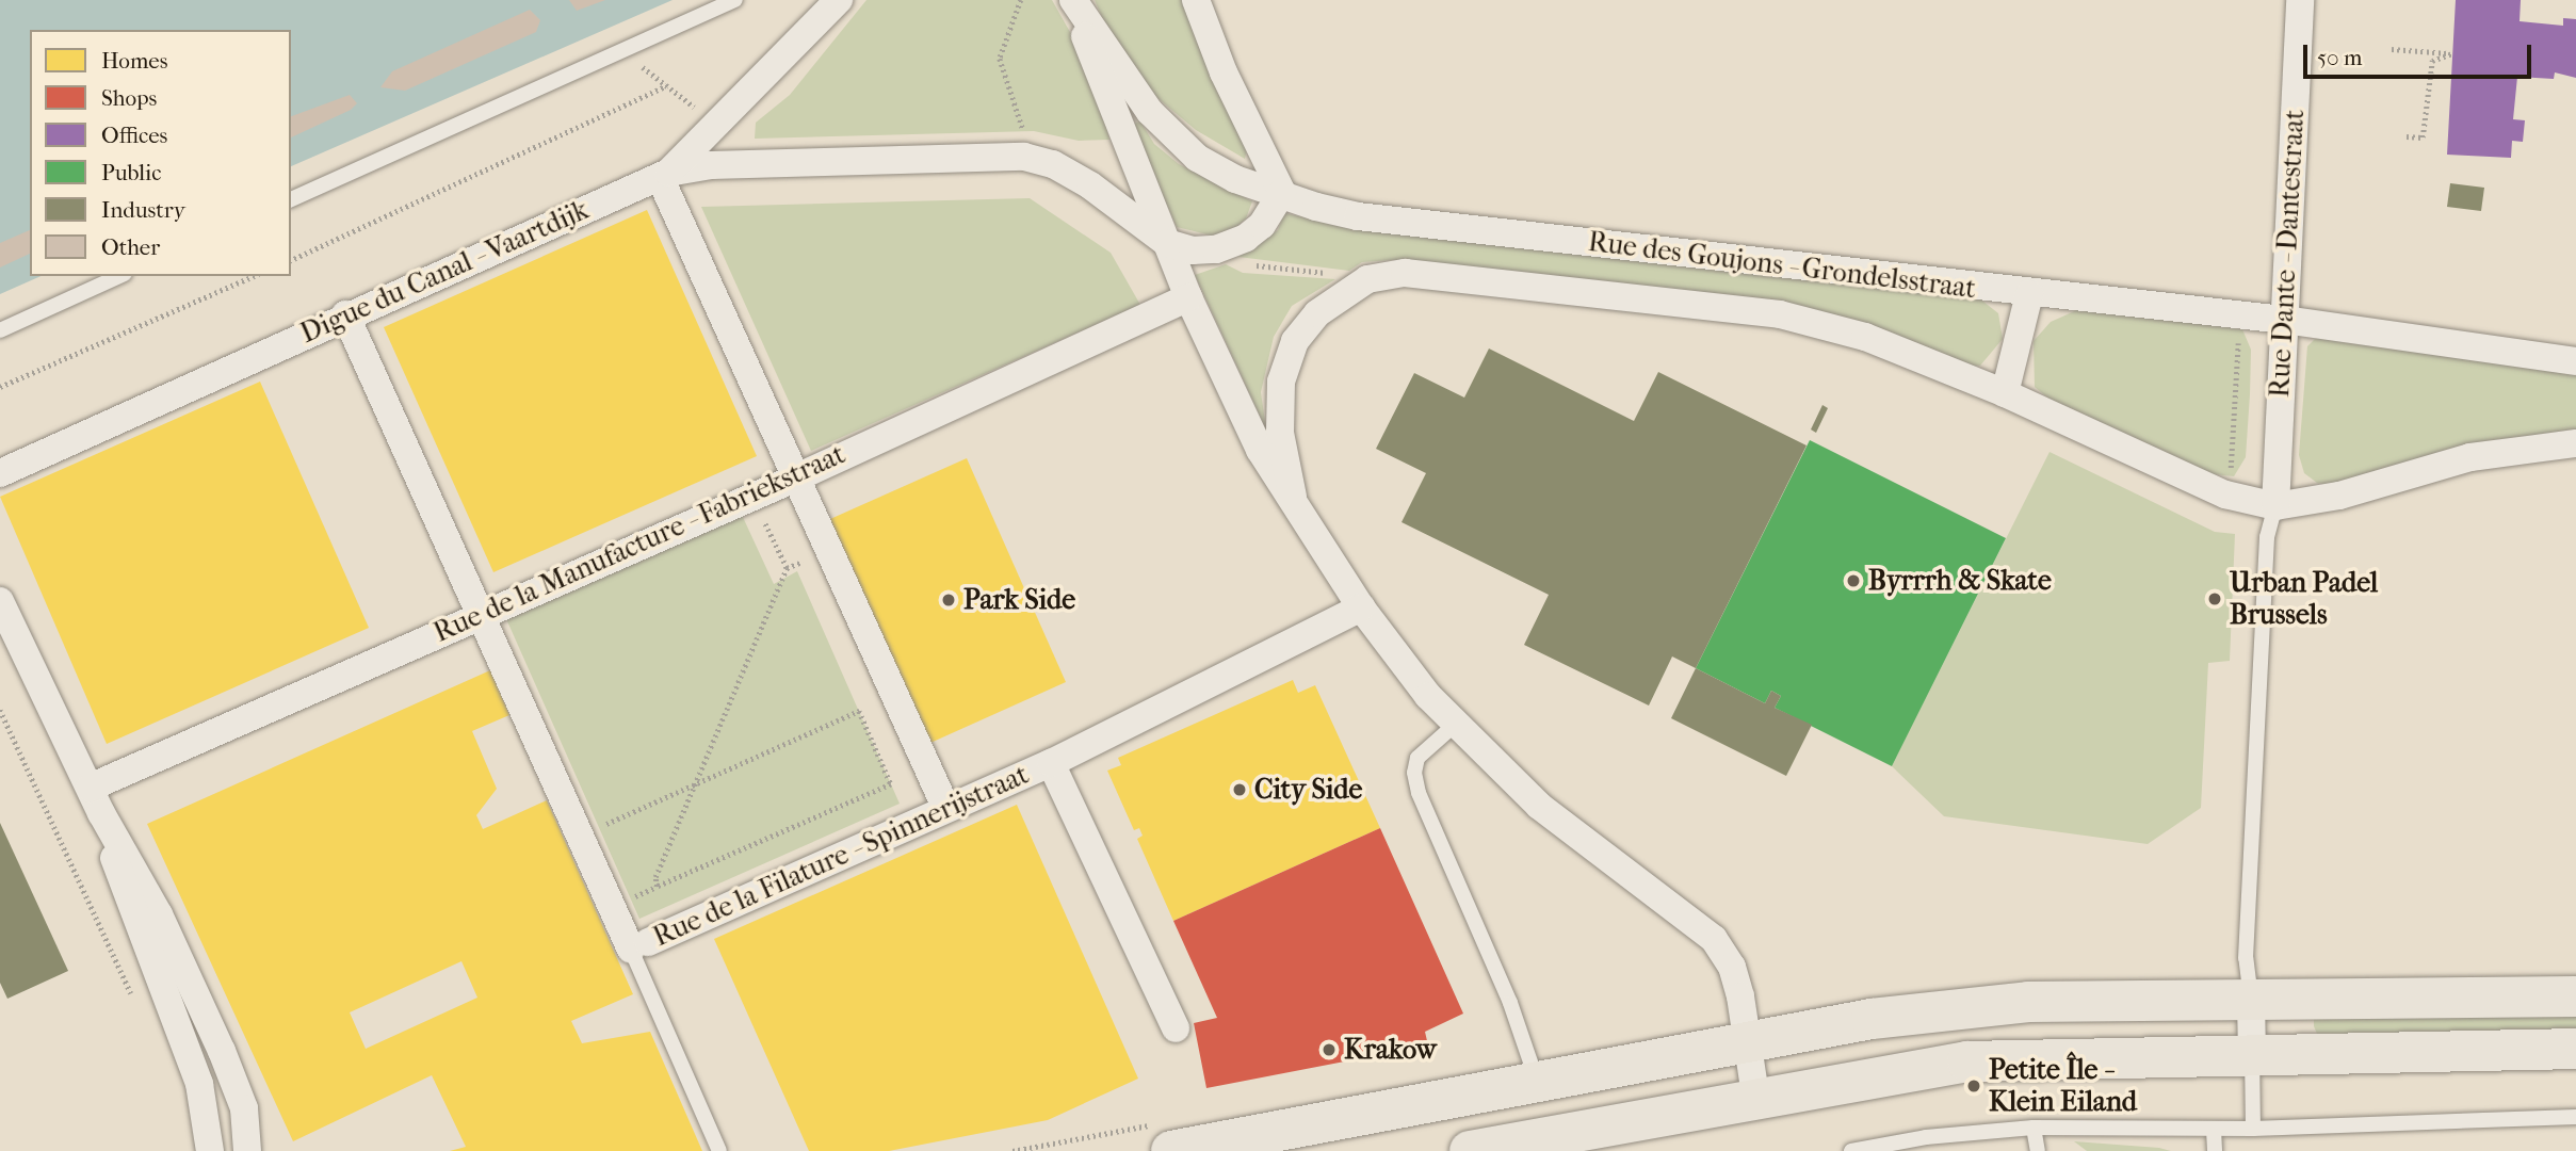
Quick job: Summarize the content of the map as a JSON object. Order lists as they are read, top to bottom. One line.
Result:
{"streets":{"street":["Rue Dante - Dantestraat","Rue des Goujons - Grondelsstraat","Digue du Canal - Vaartdijk","Rue de la Manufacture - Fabriekstraat","Rue de la Filature - Spinnerijstraat"]},"crossings":[["Rue Dante - Dantestraat","Rue des Goujons - Grondelsstraat"]],"places":["Byrrrh & Skate","Urban Padel Brussels","Park Side","City Side","Krakow","Petite Île - Klein Eiland"],"legend":["Homes","Shops","Offices","Public","Industry","Other"],"scale_bar":"50 m"}
